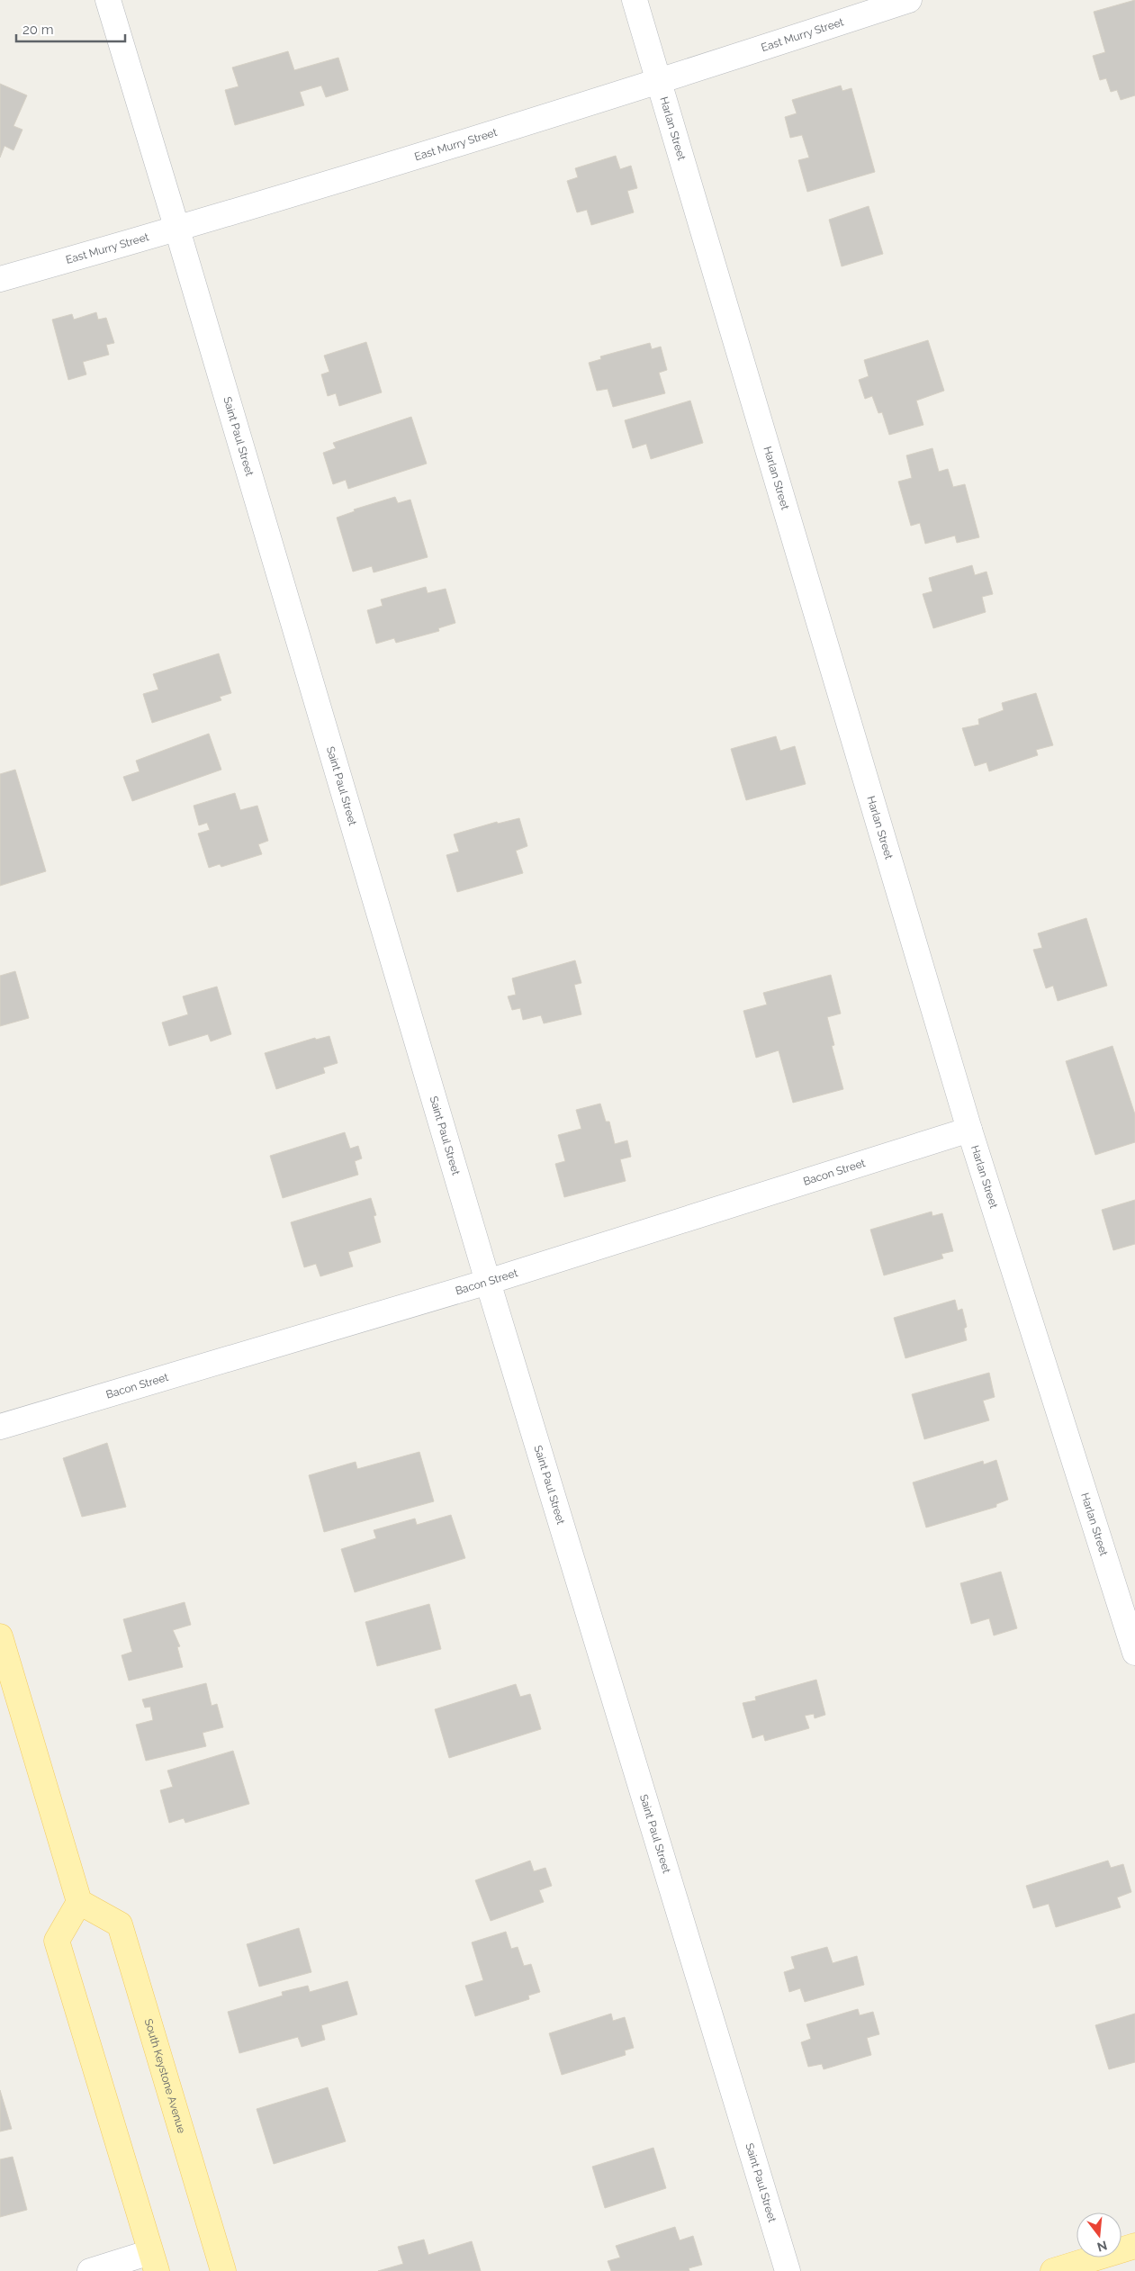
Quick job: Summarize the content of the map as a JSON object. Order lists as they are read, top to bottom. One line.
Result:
{"streets":{"main road":["South Keystone Avenue"],"street":["East Murry Street","Harlan Street","Saint Paul Street","Bacon Street"]},"crossings":[["East Murry Street","Harlan Street"],["East Murry Street","Saint Paul Street"],["Harlan Street","Bacon Street"],["Saint Paul Street","Bacon Street"]],"scale_bar":"20 m","north":"bottom"}
